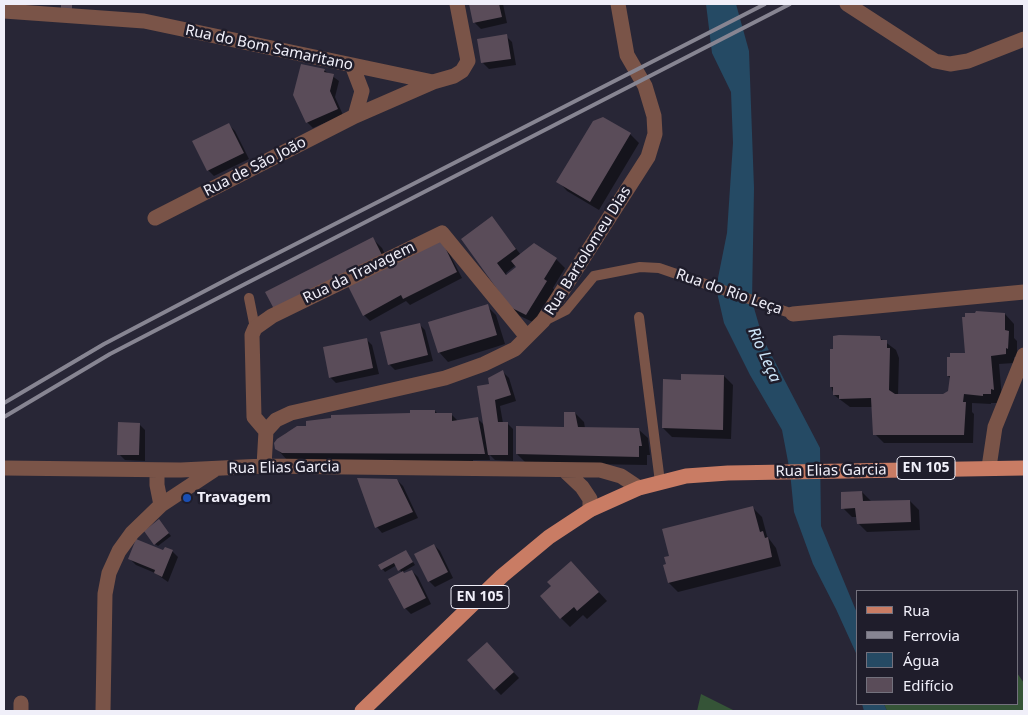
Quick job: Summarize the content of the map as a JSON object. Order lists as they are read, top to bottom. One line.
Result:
{"streets":{"main road":["Rua Elias Garcia","EN 105"],"street":["Rua do Bom Samaritano","Rua de São João","Rua Bartolomeu Dias","Rua da Travagem","Rua do Rio Leça"]},"crossings":[["Rua do Bom Samaritano","Rua de São João"],["Rua Bartolomeu Dias","Rua da Travagem"],["Rua Bartolomeu Dias","Rua do Rio Leça"],["Rua Elias Garcia","EN 105"]],"water":["Rio Leça"],"places":["Travagem"],"legend":["Rua","Ferrovia","Água","Edifício"]}
